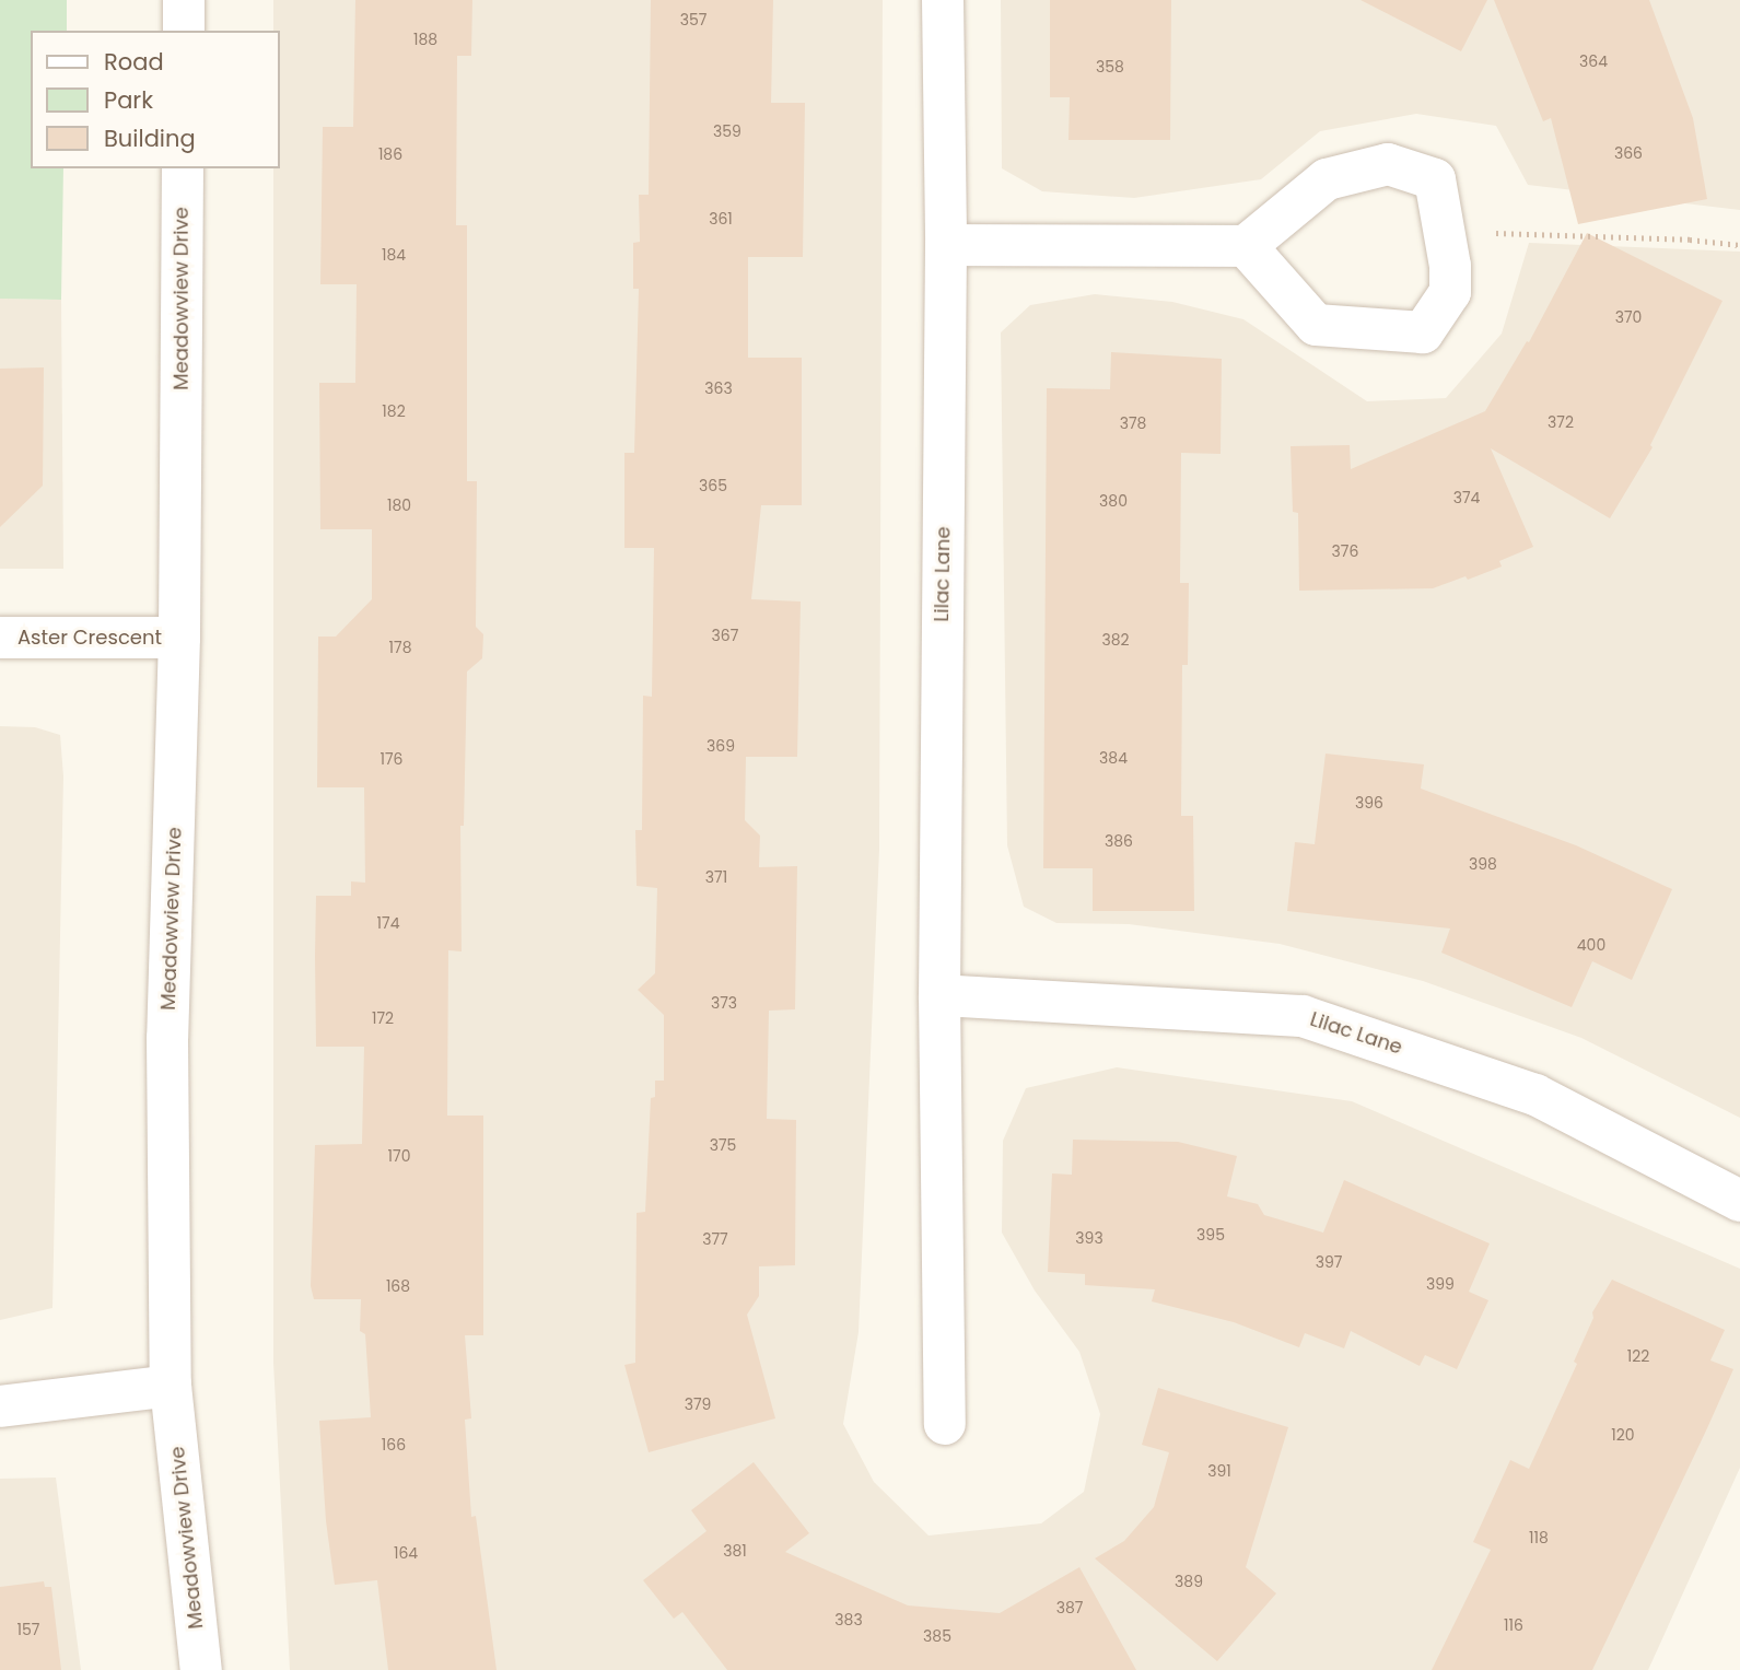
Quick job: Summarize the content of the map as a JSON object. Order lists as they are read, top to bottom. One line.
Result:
{"streets":{"street":["Meadowview Drive","Lilac Lane","Aster Crescent"]},"crossings":[["Meadowview Drive","Aster Crescent"]],"house_numbers":["357","188","364","358","359","366","186","361","184","370","363","182","372","378","365","374","380","180","376","367","382","178","369","384","176","396","386","398","371","174","400","373","172","375","170","395","393","377","397","399","168","122","379","120","166","391","118","381","164","389","387","383","116","157","385"],"legend":["Road","Park","Building"]}
